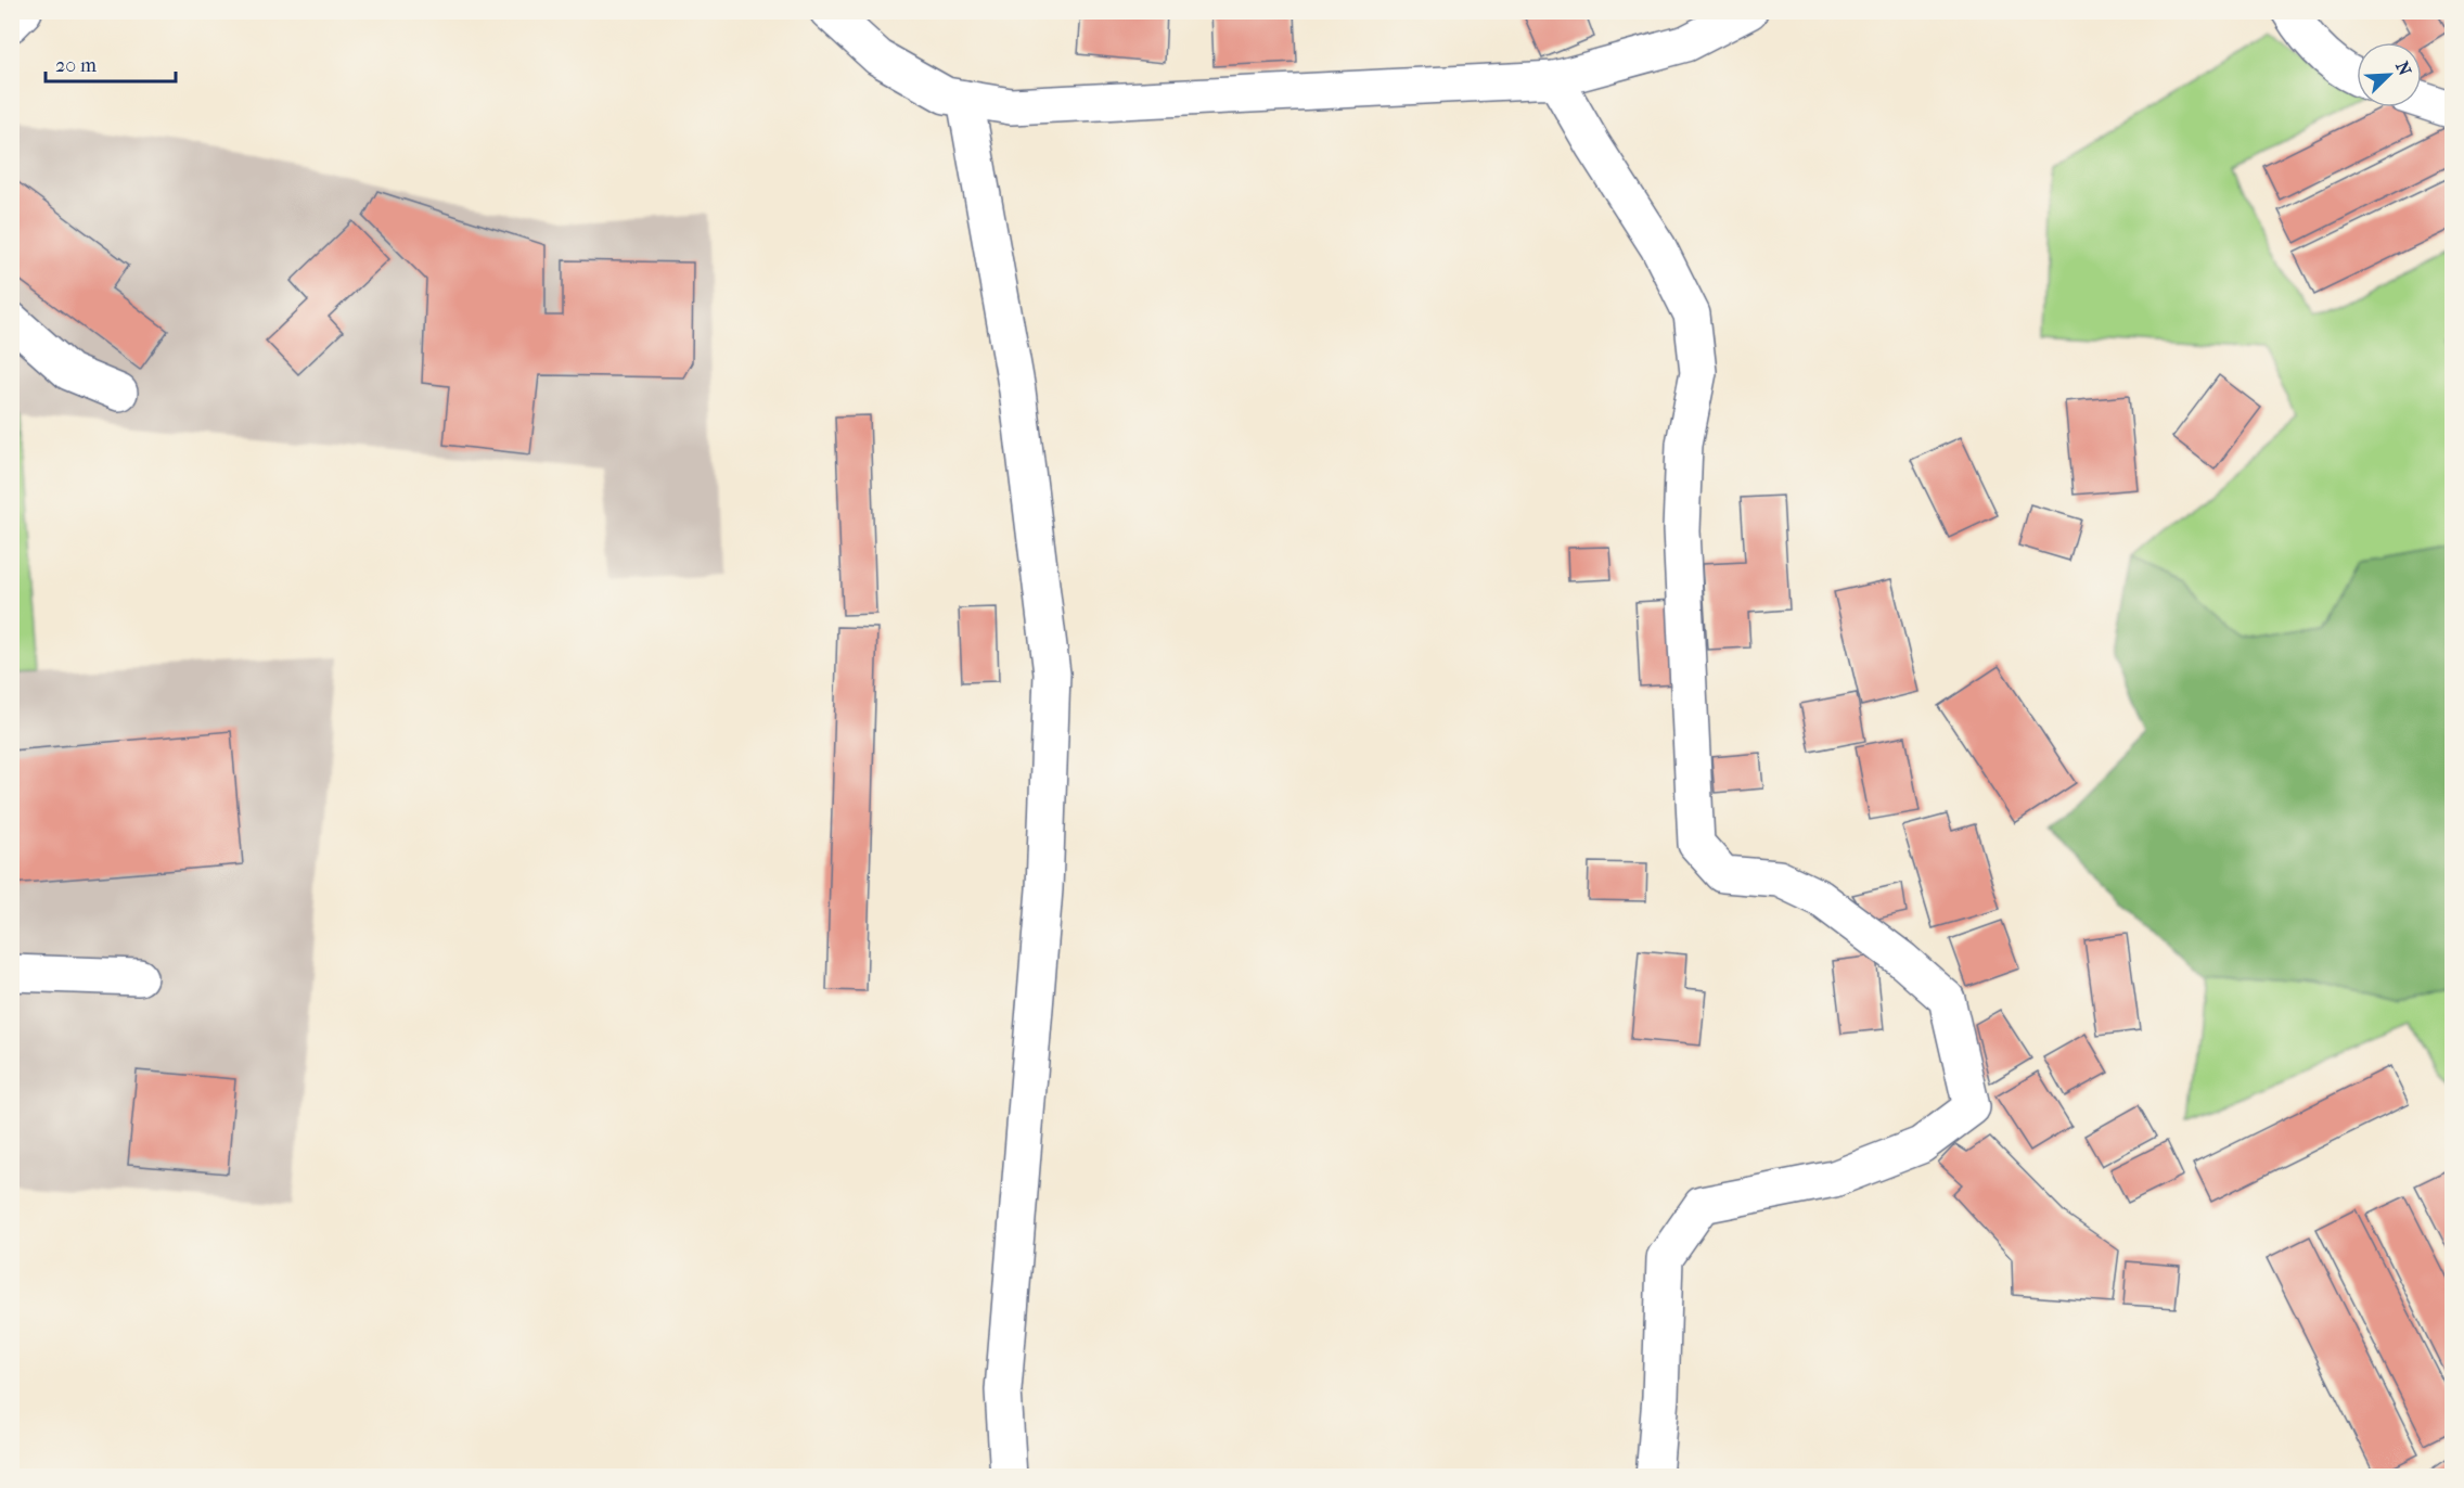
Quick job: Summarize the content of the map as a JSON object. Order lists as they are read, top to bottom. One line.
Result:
{"scale_bar":"20 m","north":"top right"}
